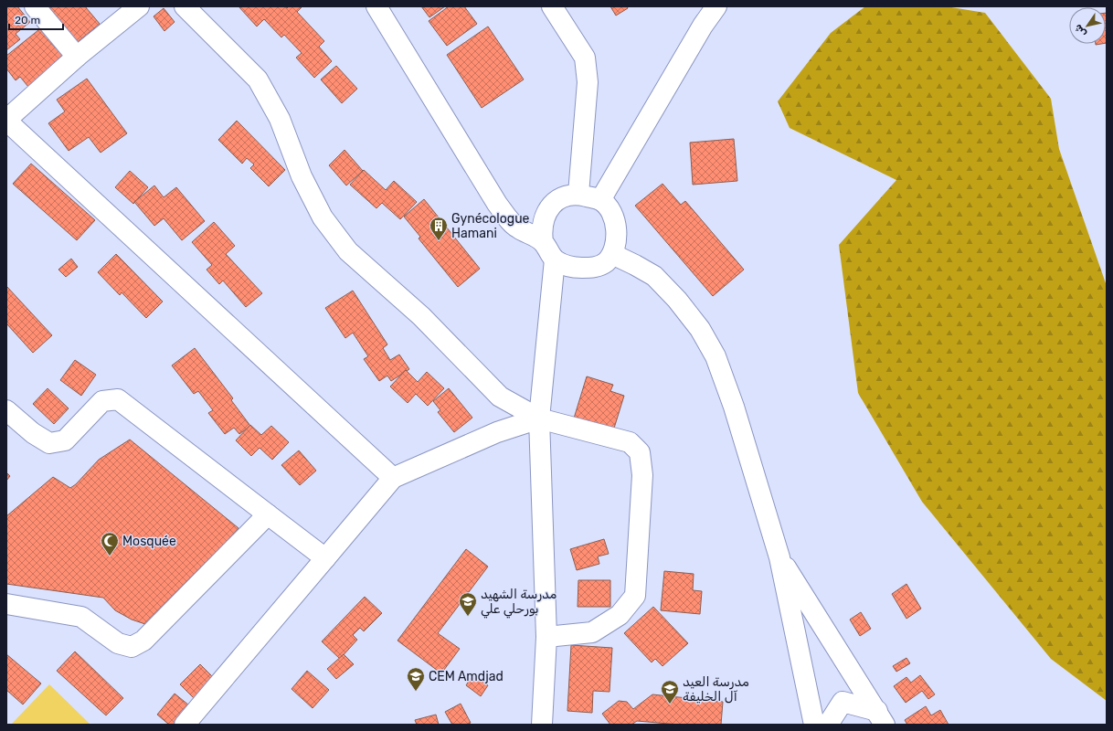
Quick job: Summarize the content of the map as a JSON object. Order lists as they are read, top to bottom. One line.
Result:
{"places":{"building":["Gynécologue Hamani"],"mosque":["Mosquée"],"school or university":["مدرسة الشهيد بورحلي علي","CEM Amdjad","مدرسة العيد آل الخليفة"]},"scale_bar":"20 m","north":"bottom left"}
